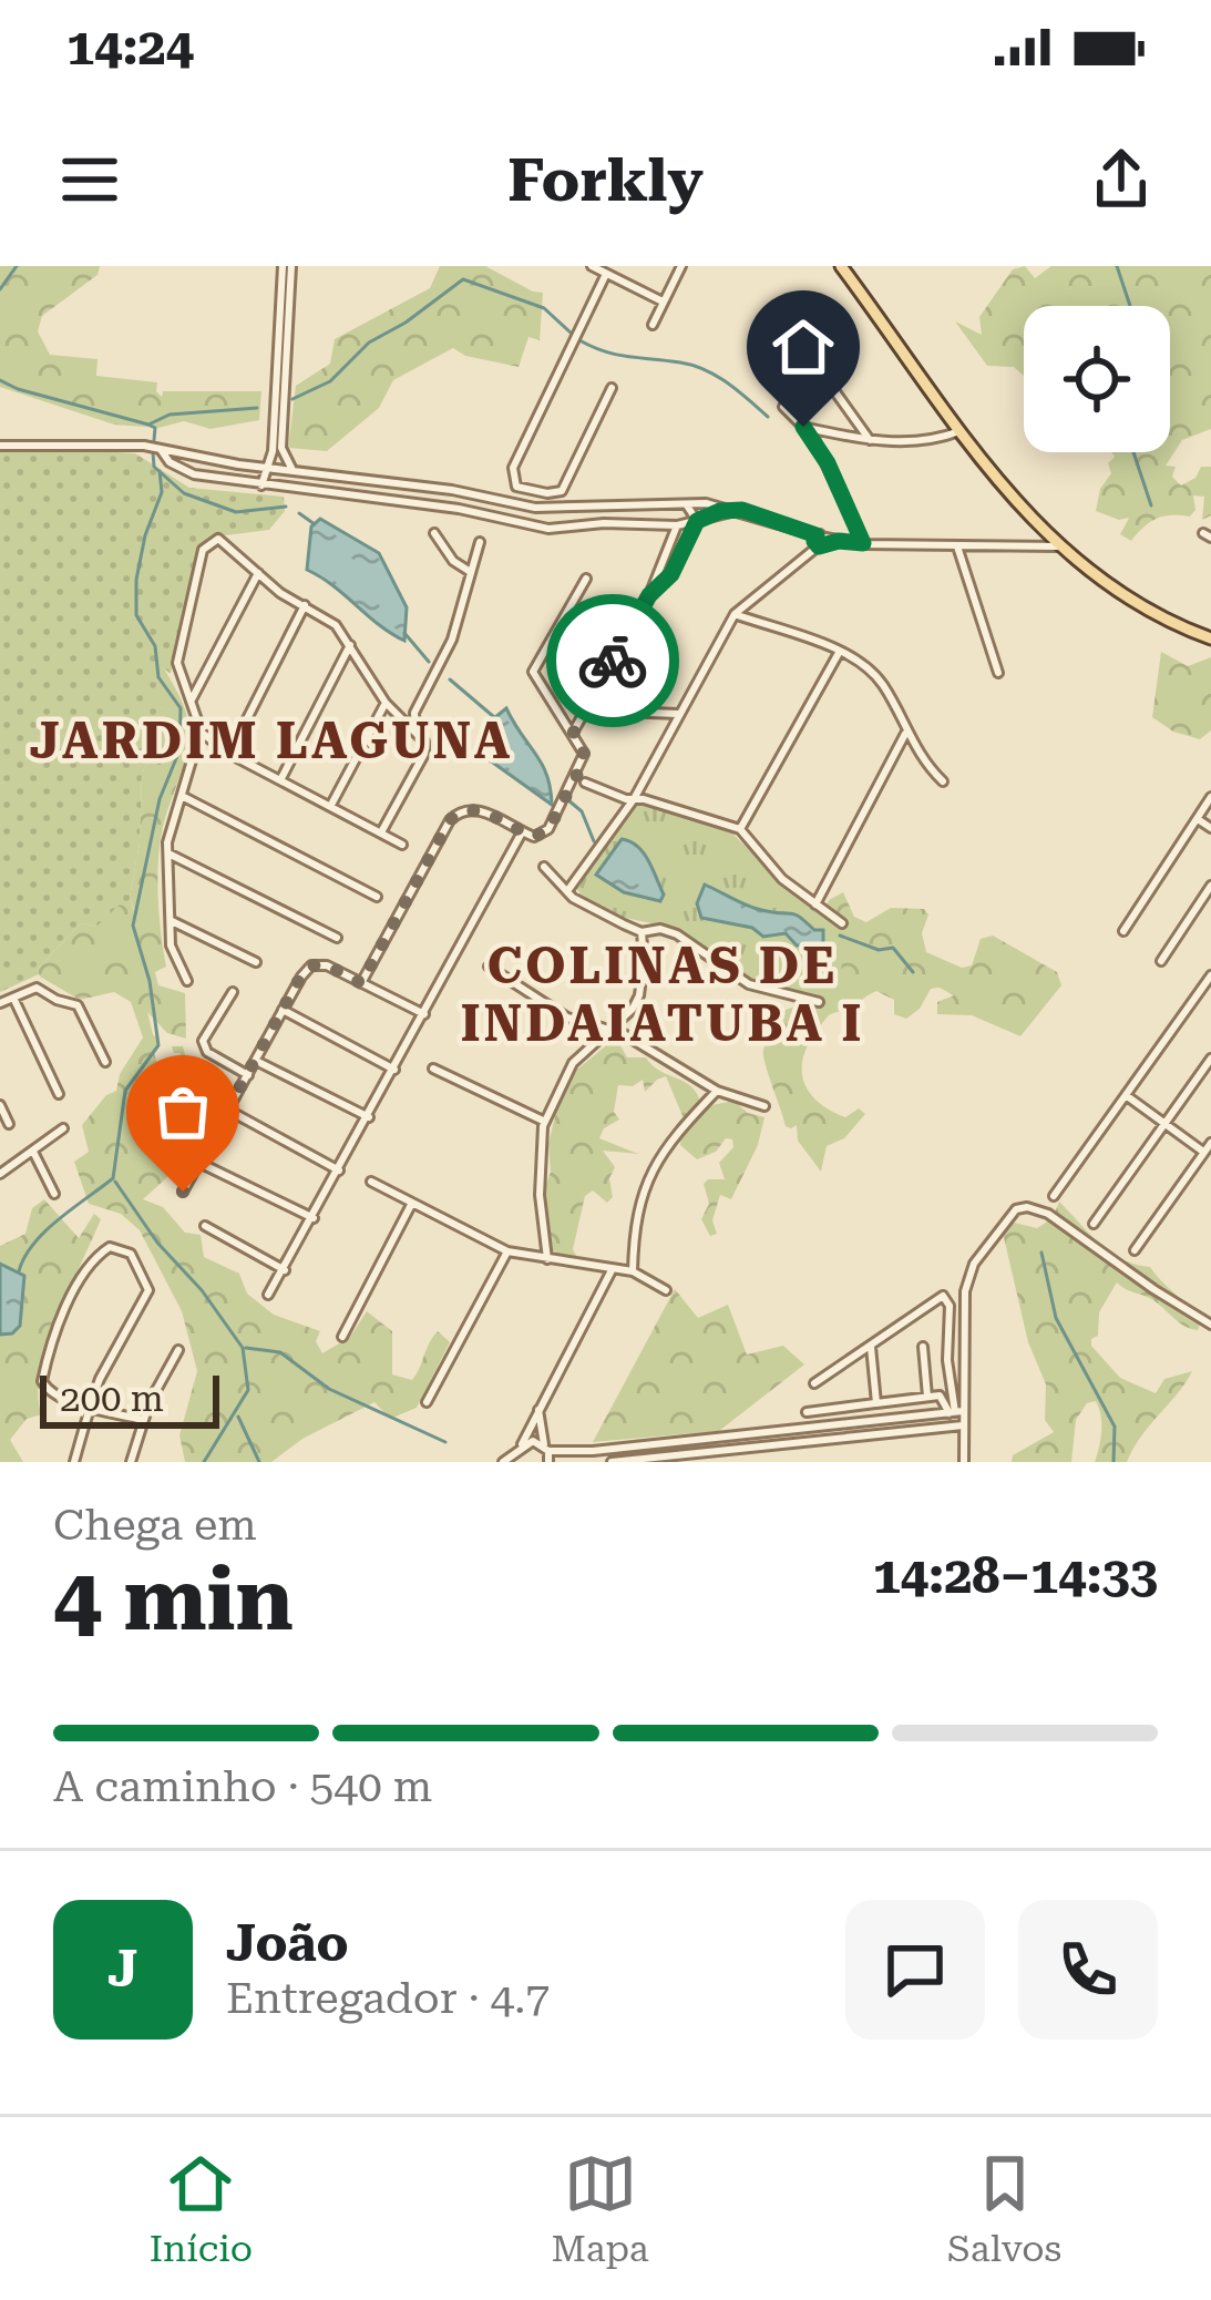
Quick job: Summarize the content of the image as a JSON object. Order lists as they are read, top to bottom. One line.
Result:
{"districts":["JARDIM LAGUNA","COLINAS DE INDAIATUBA I"],"scale_bar":"200 m","page":{"status":"14:24","header":"Forkly","scale":"200 m","heading":["4 min","Chega em","14:28–14:33"],"panel":["João","Entregador · 4.7"],"bar":"A caminho · 540 m","round":"J","tabs":["Início","Mapa","Salvos"]}}
